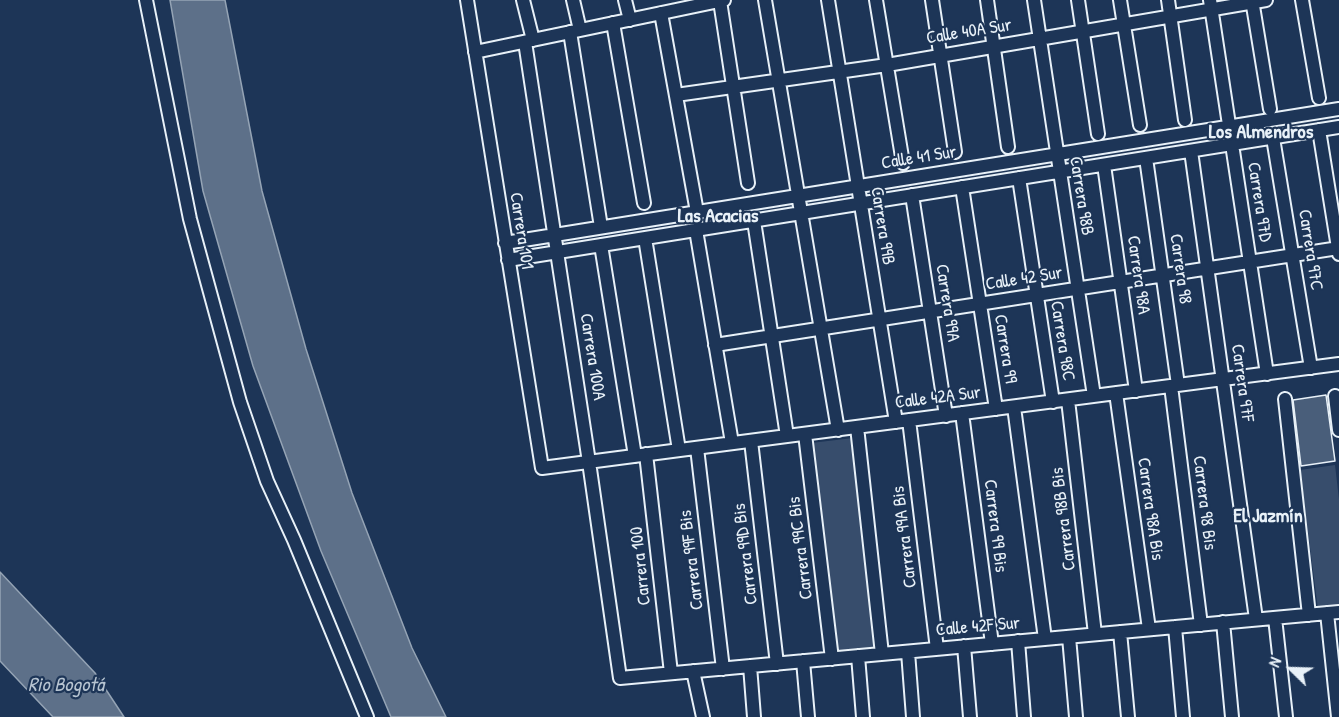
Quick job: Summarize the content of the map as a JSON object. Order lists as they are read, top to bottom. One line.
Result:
{"streets":{"street":["Calle 40A Sur","Calle 41 Sur","Carrera 98B","Carrera 97D","Carrera 99B","Carrera 101","Carrera 97C","Carrera 98","Carrera 98A","Calle 42 Sur","Carrera 99A","Carrera 98C","Carrera 99","Carrera 100A","Carrera 97F","Calle 42A Sur","Carrera 98 Bis","Carrera 98A Bis","Carrera 98B Bis","Carrera 99 Bis","Carrera 99A Bis","Carrera 99C Bis","Carrera 99D Bis","Carrera 99F Bis","Carrera 100","Calle 42F Sur"]},"crossings":[["Calle 40A Sur","Carrera 98B"],["Calle 40A Sur","Carrera 97D"],["Calle 40A Sur","Carrera 99B"],["Calle 41 Sur","Carrera 98B"],["Calle 41 Sur","Carrera 97D"],["Calle 41 Sur","Carrera 99B"],["Calle 41 Sur","Carrera 101"],["Calle 41 Sur","Carrera 97C"],["Calle 41 Sur","Carrera 98"],["Calle 41 Sur","Carrera 98A"],["Calle 41 Sur","Carrera 99A"],["Calle 41 Sur","Carrera 98C"],["Calle 41 Sur","Carrera 99"],["Calle 41 Sur","Carrera 100A"],["Calle 41 Sur","Carrera 97F"],["Calle 41 Sur","Carrera 100"],["Carrera 98B","Calle 42 Sur"],["Carrera 98B","Calle 42A Sur"],["Carrera 97D","Calle 42 Sur"],["Carrera 97D","Calle 42A Sur"],["Carrera 99B","Calle 42 Sur"],["Carrera 99B","Calle 42A Sur"],["Carrera 101","Calle 42A Sur"],["Carrera 97C","Calle 42 Sur"],["Carrera 97C","Calle 42A Sur"],["Carrera 98","Calle 42 Sur"],["Carrera 98","Calle 42A Sur"],["Carrera 98","Carrera 98 Bis"],["Carrera 98A","Calle 42 Sur"],["Carrera 98A","Calle 42A Sur"],["Calle 42 Sur","Carrera 99A"],["Calle 42 Sur","Carrera 98C"],["Calle 42 Sur","Carrera 99"],["Calle 42 Sur","Carrera 97F"],["Carrera 99A","Calle 42A Sur"],["Carrera 98C","Calle 42A Sur"],["Carrera 99","Calle 42A Sur"],["Carrera 100A","Calle 42A Sur"],["Carrera 100A","Calle 42F Sur"],["Carrera 97F","Calle 42A Sur"],["Carrera 97F","Calle 42F Sur"],["Calle 42A Sur","Carrera 98 Bis"],["Calle 42A Sur","Carrera 98A Bis"],["Calle 42A Sur","Carrera 98B Bis"],["Calle 42A Sur","Carrera 99 Bis"],["Calle 42A Sur","Carrera 99A Bis"],["Calle 42A Sur","Carrera 99C Bis"],["Calle 42A Sur","Carrera 99D Bis"],["Calle 42A Sur","Carrera 99F Bis"],["Calle 42A Sur","Carrera 100"],["Carrera 98 Bis","Calle 42F Sur"],["Carrera 98A Bis","Calle 42F Sur"],["Carrera 98B Bis","Calle 42F Sur"],["Carrera 99 Bis","Calle 42F Sur"],["Carrera 99A Bis","Calle 42F Sur"],["Carrera 99C Bis","Calle 42F Sur"],["Carrera 99D Bis","Calle 42F Sur"],["Carrera 99F Bis","Calle 42F Sur"],["Carrera 100","Calle 42F Sur"]],"districts":["Los Almendros","Las Acacias","El Jazmín"],"water":["Rio Bogotá"],"north":"top left"}
